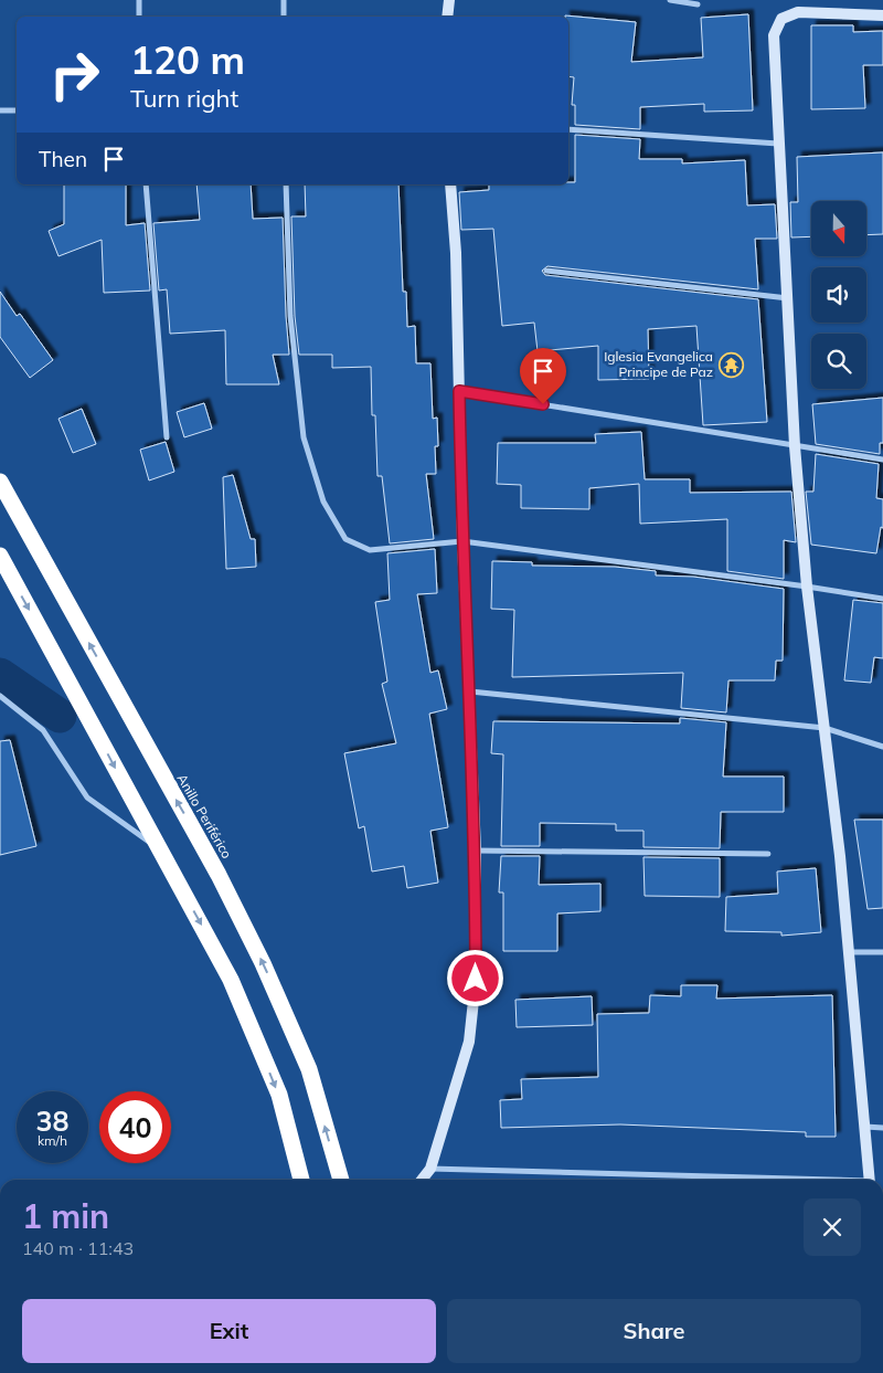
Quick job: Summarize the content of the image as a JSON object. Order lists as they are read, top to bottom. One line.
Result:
{"streets":{"highway":["Anillo Periférico"]},"places":{"temple":["Iglesia Evangelica Principe de Paz"]},"north":"bottom","page":{"turn":["120 m","Turn right"],"then":"Then","speed":"38 km/h","limit":"40","heading":["1 min","140 m · 11:43"],"buttons":["Exit","Share"]}}
